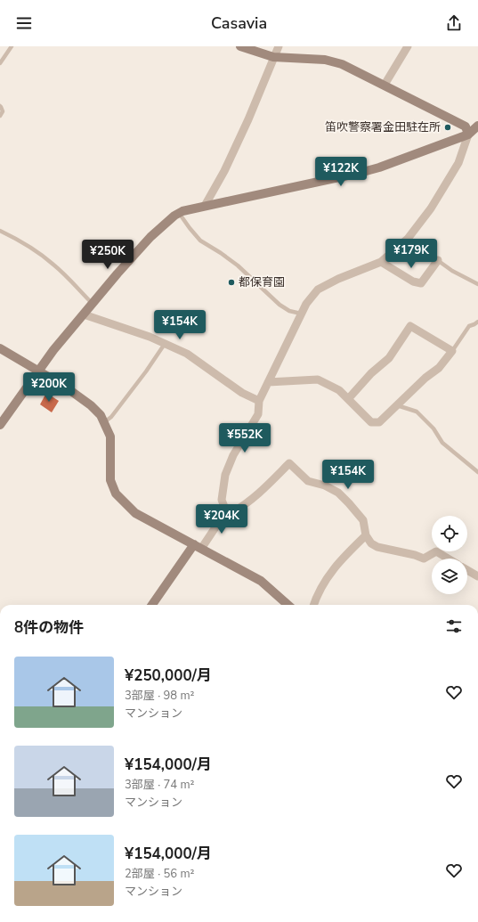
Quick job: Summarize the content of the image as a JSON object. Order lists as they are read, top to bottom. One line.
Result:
{"places":["笛吹警察署金田駐在所","都保育園"],"page":{"header":"Casavia","price":["¥122K","¥179K","¥250K","¥154K","¥200K","¥552K","¥154K","¥204K"],"heading":"8件の物件","list":[{"name":"¥250,000/月","note":"3部屋 · 98 m² · マンション"},{"name":"¥154,000/月","note":"3部屋 · 74 m² · マンション"},{"name":"¥154,000/月","note":"2部屋 · 56 m² · マンション"}]}}
